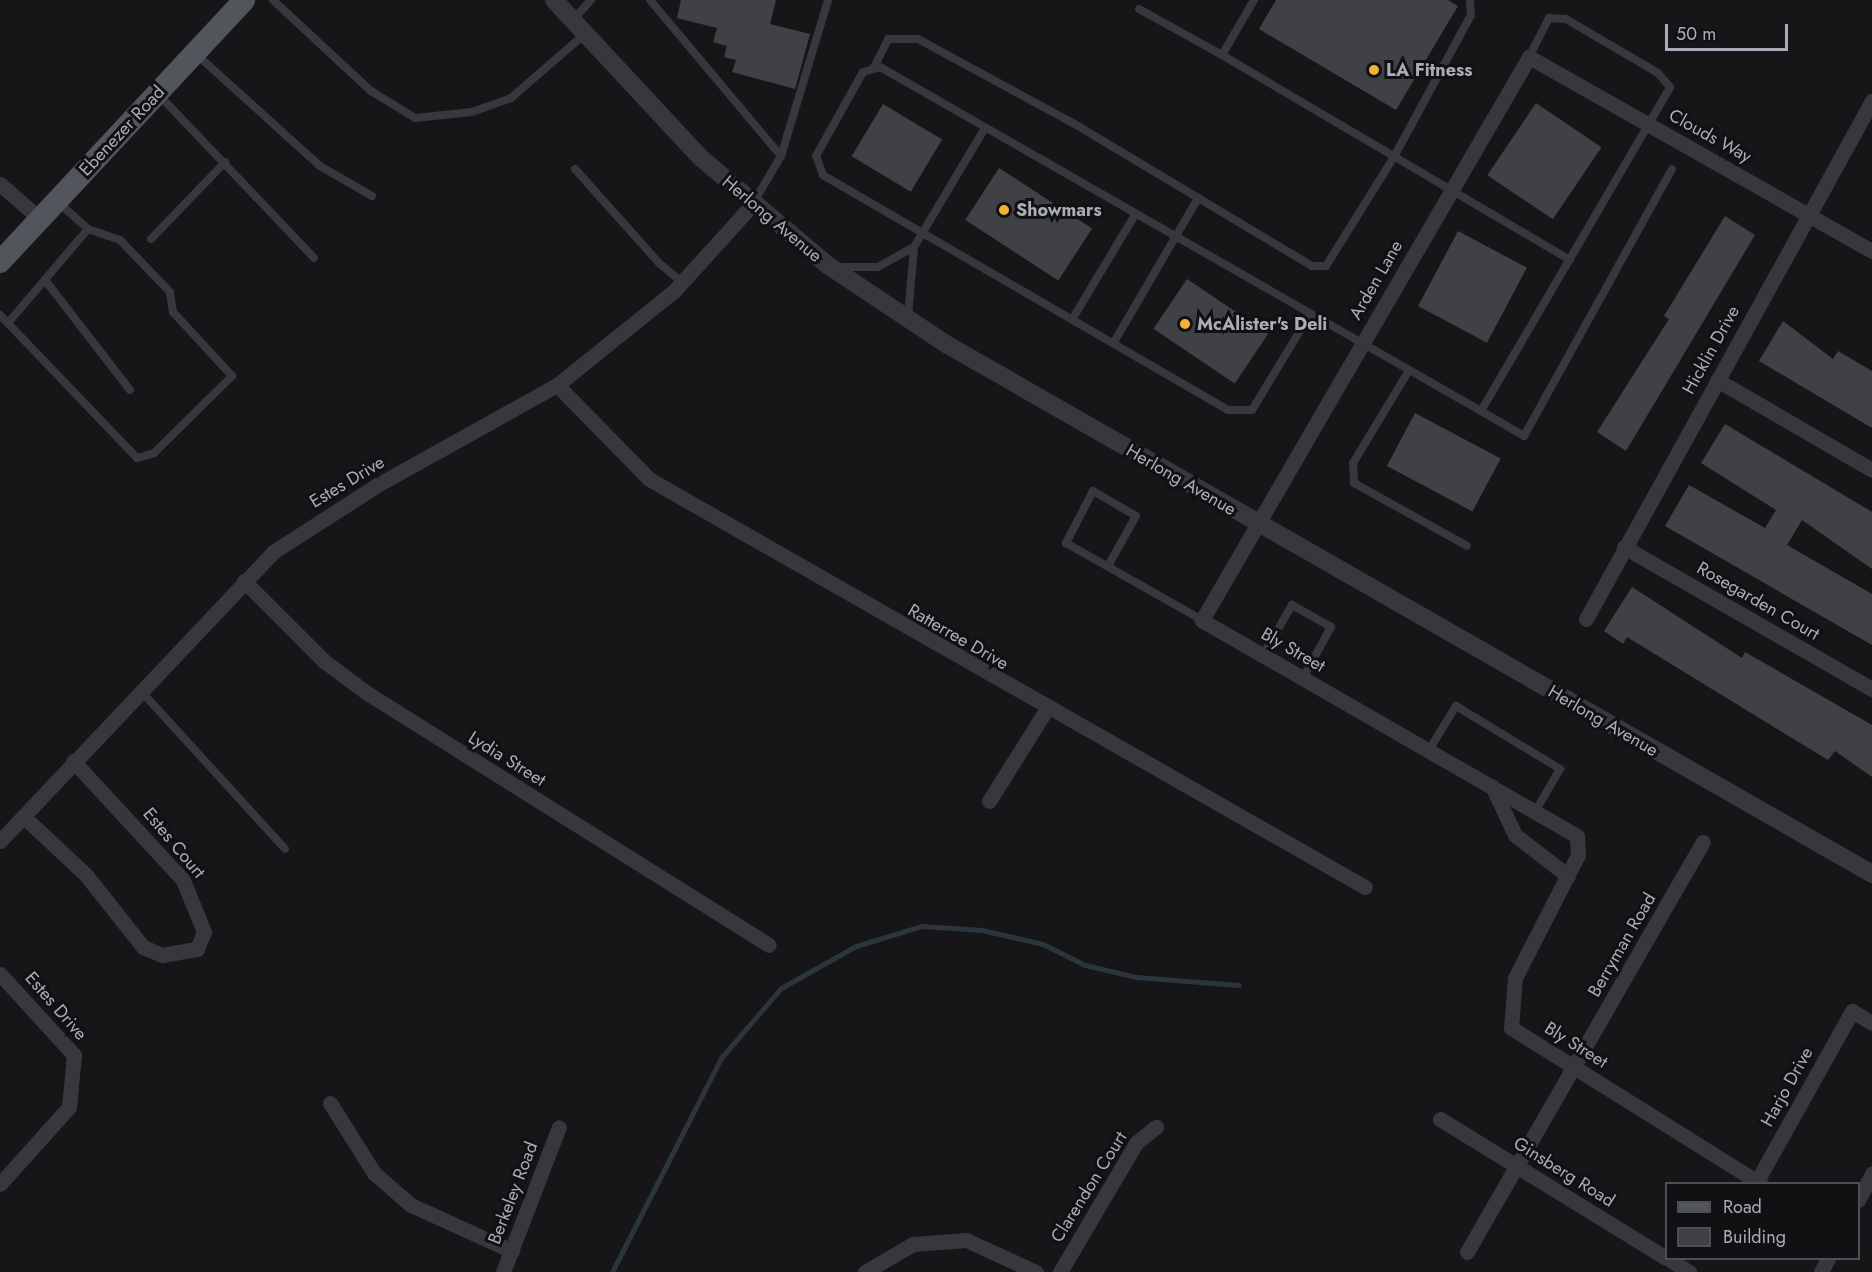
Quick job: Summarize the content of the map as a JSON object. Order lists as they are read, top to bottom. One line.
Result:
{"streets":{"main road":["Ebenezer Road"],"street":["Clouds Way","Herlong Avenue","Arden Lane","Hicklin Drive","Estes Drive","Rosegarden Court","Ratterree Drive","Bly Street","Lydia Street","Estes Court","Berryman Road","Harjo Drive","Ginsberg Road","Clarendon Court","Berkeley Road"]},"crossings":[["Clouds Way","Arden Lane"],["Clouds Way","Hicklin Drive"],["Herlong Avenue","Arden Lane"],["Herlong Avenue","Estes Drive"],["Hicklin Drive","Rosegarden Court"],["Estes Drive","Ratterree Drive"],["Estes Drive","Lydia Street"],["Estes Drive","Estes Court"],["Bly Street","Berryman Road"],["Bly Street","Harjo Drive"],["Berryman Road","Ginsberg Road"]],"places":["LA Fitness","Showmars","McAlister's Deli"],"legend":["Road","Building"],"scale_bar":"50 m"}
